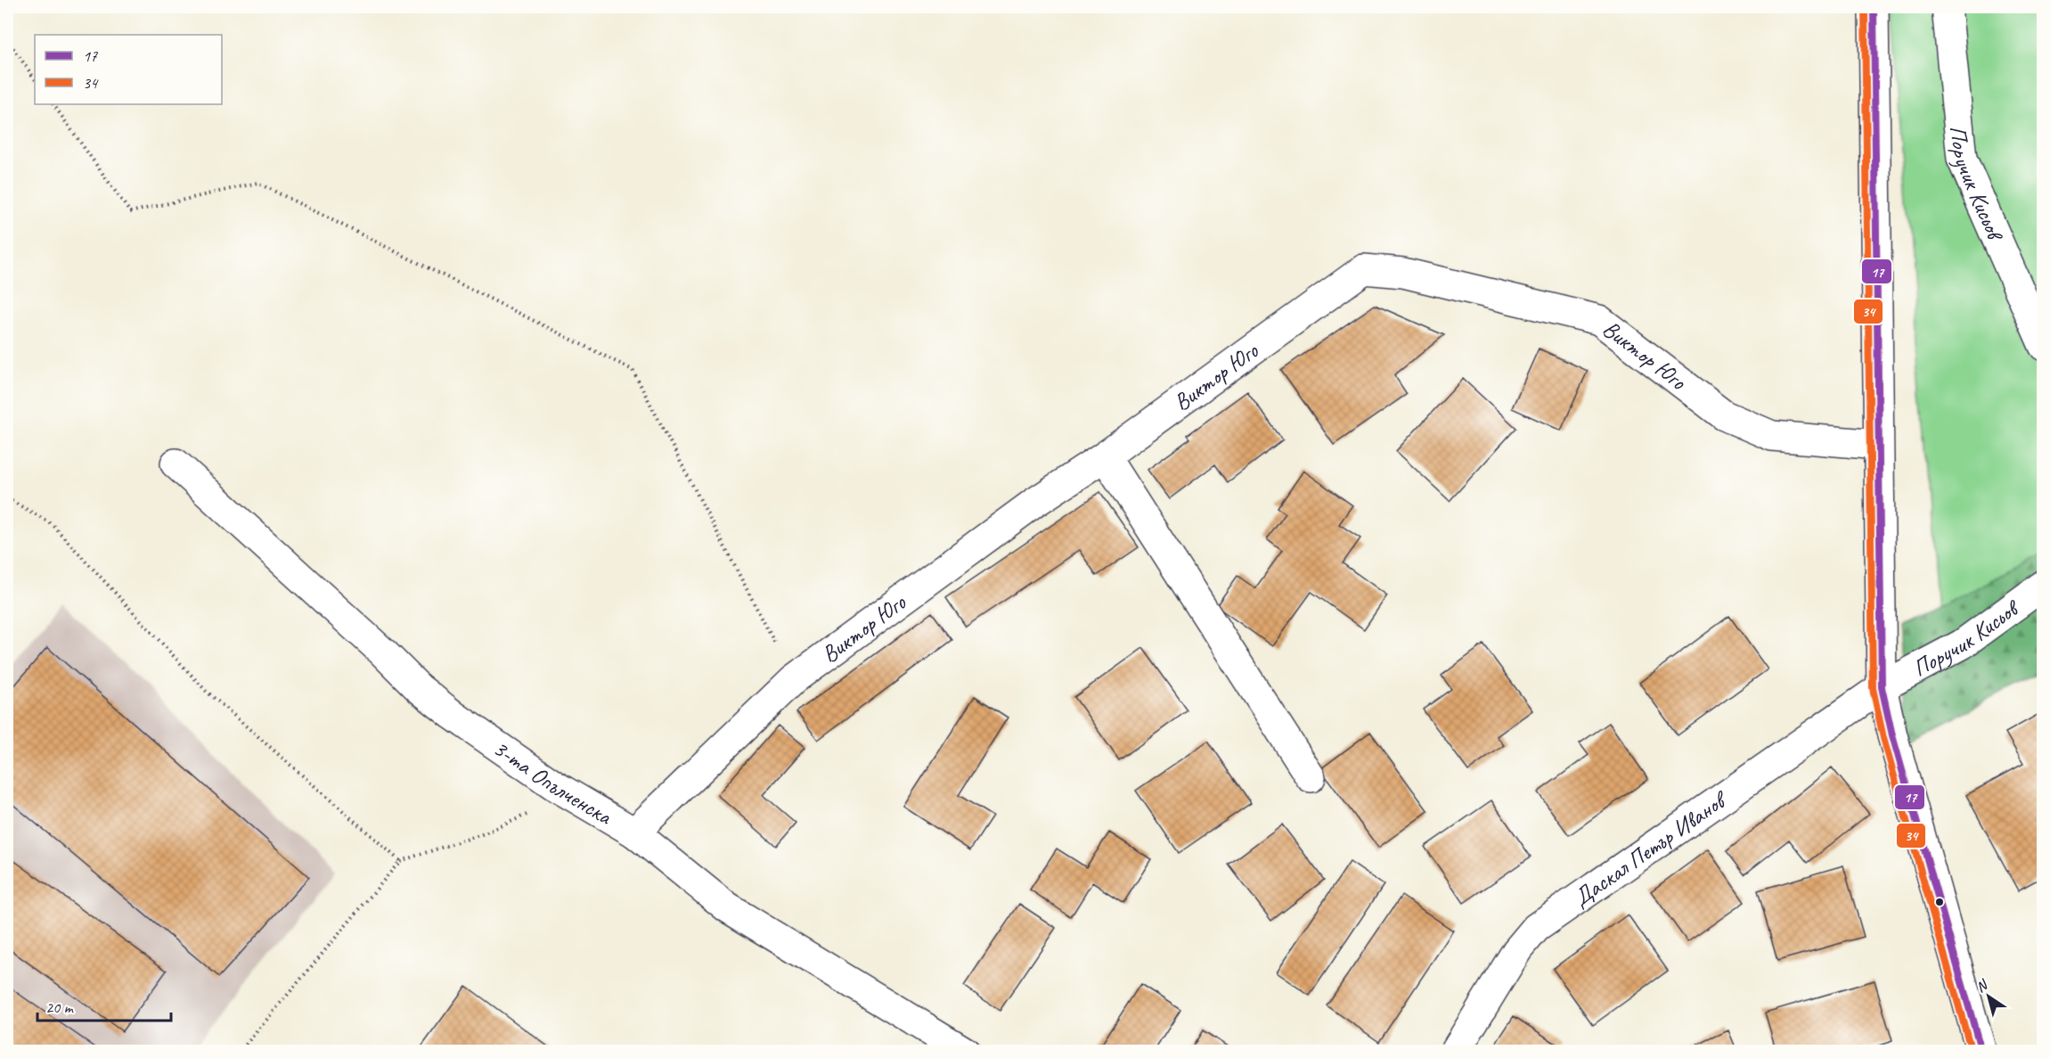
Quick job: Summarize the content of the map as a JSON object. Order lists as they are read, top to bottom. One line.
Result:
{"streets":{"street":["Поручик Кисьов","Виктор Юго","3-та Опълченска","Даскал Петър Иванов"]},"crossings":[["Поручик Кисьов","Даскал Петър Иванов"],["Виктор Юго","3-та Опълченска"]],"lines":["transit line 17","transit line 34"],"legend":["17","34"],"scale_bar":"20 m","north":"top left"}
